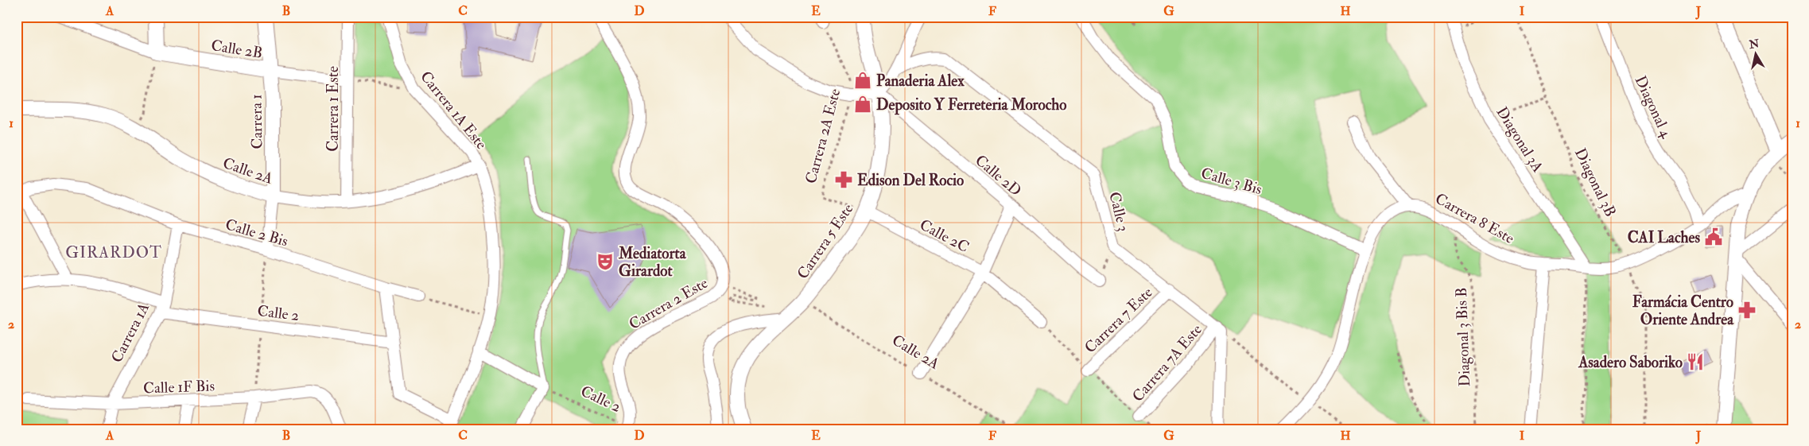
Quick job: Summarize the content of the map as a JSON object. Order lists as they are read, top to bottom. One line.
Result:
{"streets":{"street":["Calle 2B","Diagonal 4","Carrera 1 Este","Carrera 1A Este","Carrera 1","Diagonal 3A","Calle 2A","Calle 2D","Calle 3 Bis","Calle 3","Carrera 8 Este","Calle 2 Bis","Calle 2C","Carrera 5 Este","Carrera 2 Este","Calle 2","Carrera 7 Este","Carrera 1A","Carrera 7A Este","Calle 1F Bis"],"path":["Carrera 2A Este","Diagonal 3B","Diagonal 3 Bis B"]},"crossings":[["Calle 2B","Carrera 1 Este"],["Calle 2B","Carrera 1"],["Diagonal 4","Carrera 8 Este"],["Carrera 1 Este","Calle 2A"],["Carrera 1A Este","Calle 2A"],["Carrera 1","Calle 2A"],["Carrera 1","Calle 2 Bis"],["Carrera 2A Este","Calle 2C"],["Carrera 2A Este","Carrera 5 Este"],["Diagonal 3A","Carrera 8 Este"],["Calle 2A","Carrera 5 Este"],["Calle 2D","Carrera 5 Este"],["Calle 3 Bis","Carrera 8 Este"],["Diagonal 3B","Carrera 8 Este"],["Calle 3","Carrera 7 Este"],["Calle 3","Carrera 7A Este"],["Carrera 8 Este","Diagonal 3 Bis B"],["Calle 2 Bis","Carrera 1A"],["Calle 2C","Carrera 5 Este"],["Carrera 2 Este","Calle 2"],["Calle 2","Carrera 1A"],["Carrera 1A","Calle 1F Bis"]],"districts":["GIRARDOT"],"places":{"shop":["Panaderia Alex","Deposito Y Ferreteria Morocho"],"pharmacy":["Edison Del Rocio","Farmácia Centro Oriente Andrea"],"public building":["CAI Laches"],"theatre":["Mediatorta Girardot"],"restaurant":["Asadero Saboriko"]},"north":"top","grid":{"columns":["A","B","C","D","E","F","G","H","I","J"],"rows":["1","2"]}}
